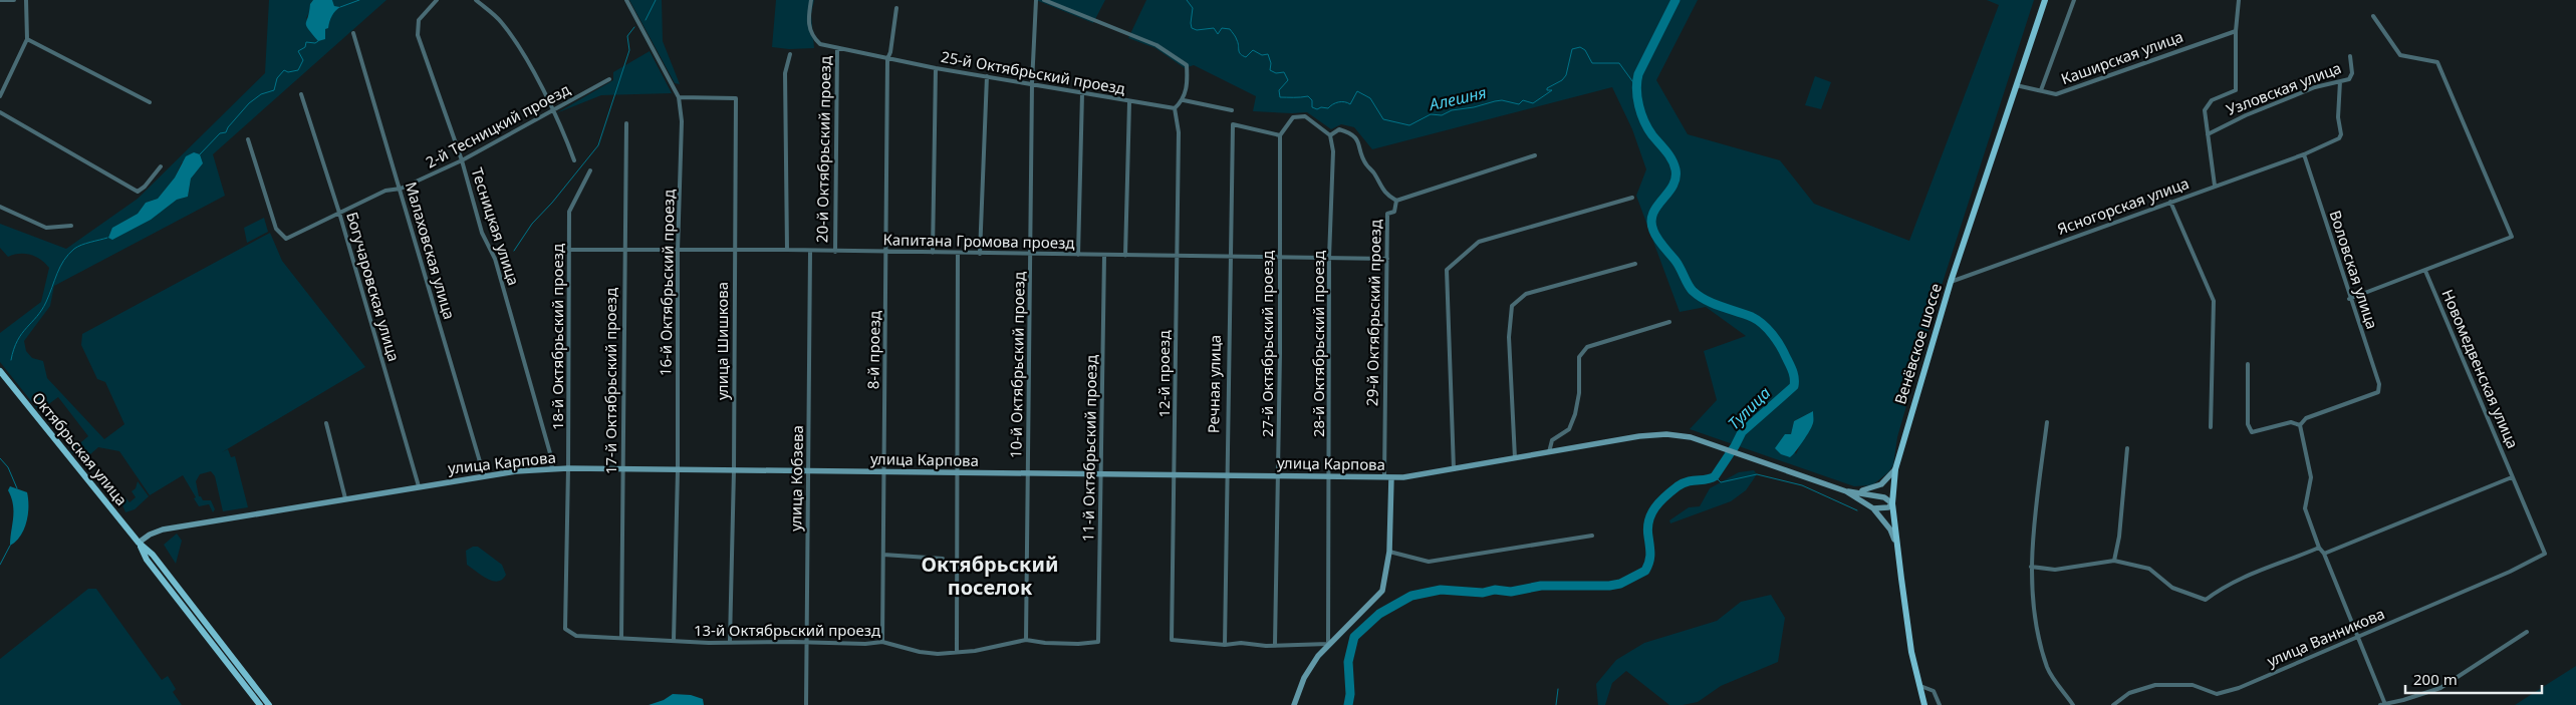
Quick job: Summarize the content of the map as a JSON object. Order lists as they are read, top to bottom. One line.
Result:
{"streets":{"main road":["Венёвское шоссе","Октябрьская улица","улица Карпова"],"street":["Каширская улица","25-й Октябрьский проезд","Узловская улица","2-й Тесницкий проезд","20-й Октябрьский проезд","Ясногорская улица","Тесницкая улица","Капитана Громова проезд","Малаховская улица","Воловская улица","16-й Октябрьский проезд","Богучаровская улица","29-й Октябрьский проезд","18-й Октябрьский проезд","улица Шишкова","27-й Октябрьский проезд","28-й Октябрьский проезд","8-й проезд","10-й Октябрьский проезд","Новомедвенская улица","12-й проезд","17-й Октябрьский проезд","Речная улица","11-й Октябрьский проезд","улица Кобзева","13-й Октябрьский проезд","улица Ванникова"]},"crossings":[["Каширская улица","Венёвское шоссе"],["25-й Октябрьский проезд","20-й Октябрьский проезд"],["25-й Октябрьский проезд","8-й проезд"],["25-й Октябрьский проезд","10-й Октябрьский проезд"],["25-й Октябрьский проезд","12-й проезд"],["Узловская улица","Ясногорская улица"],["2-й Тесницкий проезд","Тесницкая улица"],["2-й Тесницкий проезд","Малаховская улица"],["2-й Тесницкий проезд","Богучаровская улица"],["20-й Октябрьский проезд","Капитана Громова проезд"],["Ясногорская улица","Воловская улица"],["Ясногорская улица","Венёвское шоссе"],["Тесницкая улица","улица Карпова"],["Капитана Громова проезд","16-й Октябрьский проезд"],["Капитана Громова проезд","29-й Октябрьский проезд"],["Капитана Громова проезд","18-й Октябрьский проезд"],["Капитана Громова проезд","улица Шишкова"],["Капитана Громова проезд","27-й Октябрьский проезд"],["Капитана Громова проезд","28-й Октябрьский проезд"],["Капитана Громова проезд","8-й проезд"],["Капитана Громова проезд","10-й Октябрьский проезд"],["Капитана Громова проезд","12-й проезд"],["Капитана Громова проезд","17-й Октябрьский проезд"],["Капитана Громова проезд","Речная улица"],["Капитана Громова проезд","11-й Октябрьский проезд"],["Капитана Громова проезд","улица Кобзева"],["Малаховская улица","улица Карпова"],["16-й Октябрьский проезд","улица Шишкова"],["16-й Октябрьский проезд","улица Карпова"],["16-й Октябрьский проезд","13-й Октябрьский проезд"],["Богучаровская улица","улица Карпова"],["29-й Октябрьский проезд","28-й Октябрьский проезд"],["29-й Октябрьский проезд","улица Карпова"],["18-й Октябрьский проезд","улица Карпова"],["18-й Октябрьский проезд","13-й Октябрьский проезд"],["улица Шишкова","улица Карпова"],["улица Шишкова","13-й Октябрьский проезд"],["27-й Октябрьский проезд","Речная улица"],["27-й Октябрьский проезд","улица Карпова"],["28-й Октябрьский проезд","улица Карпова"],["8-й проезд","улица Карпова"],["8-й проезд","13-й Октябрьский проезд"],["10-й Октябрьский проезд","улица Карпова"],["10-й Октябрьский проезд","13-й Октябрьский проезд"],["Новомедвенская улица","улица Ванникова"],["12-й проезд","Речная улица"],["12-й проезд","улица Карпова"],["17-й Октябрьский проезд","улица Карпова"],["17-й Октябрьский проезд","13-й Октябрьский проезд"],["Речная улица","улица Карпова"],["11-й Октябрьский проезд","улица Карпова"],["11-й Октябрьский проезд","13-й Октябрьский проезд"],["Октябрьская улица","улица Карпова"],["улица Карпова","улица Кобзева"],["улица Кобзева","13-й Октябрьский проезд"]],"districts":["Октябрьский поселок"],"water":["Алешня","Тулица"],"scale_bar":"200 m"}
